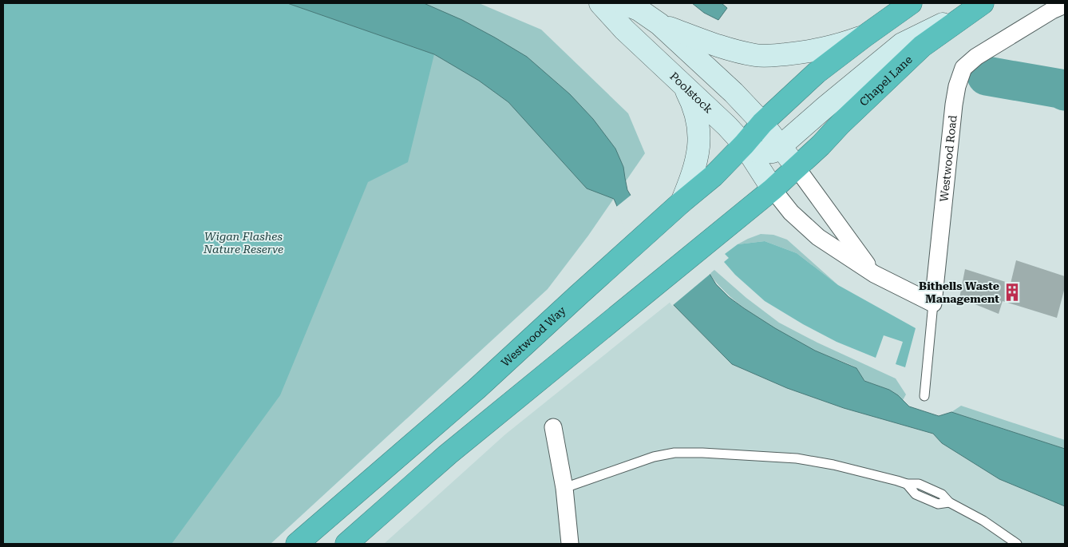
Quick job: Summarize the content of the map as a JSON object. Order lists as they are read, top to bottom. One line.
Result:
{"streets":{"highway":["Chapel Lane","Westwood Way"],"main road":["Poolstock"],"street":["Westwood Road"]},"crossings":[["Poolstock","Westwood Way"]],"parks":["Wigan Flashes Nature Reserve"],"places":{"building":["Bithells Waste Management"]}}
